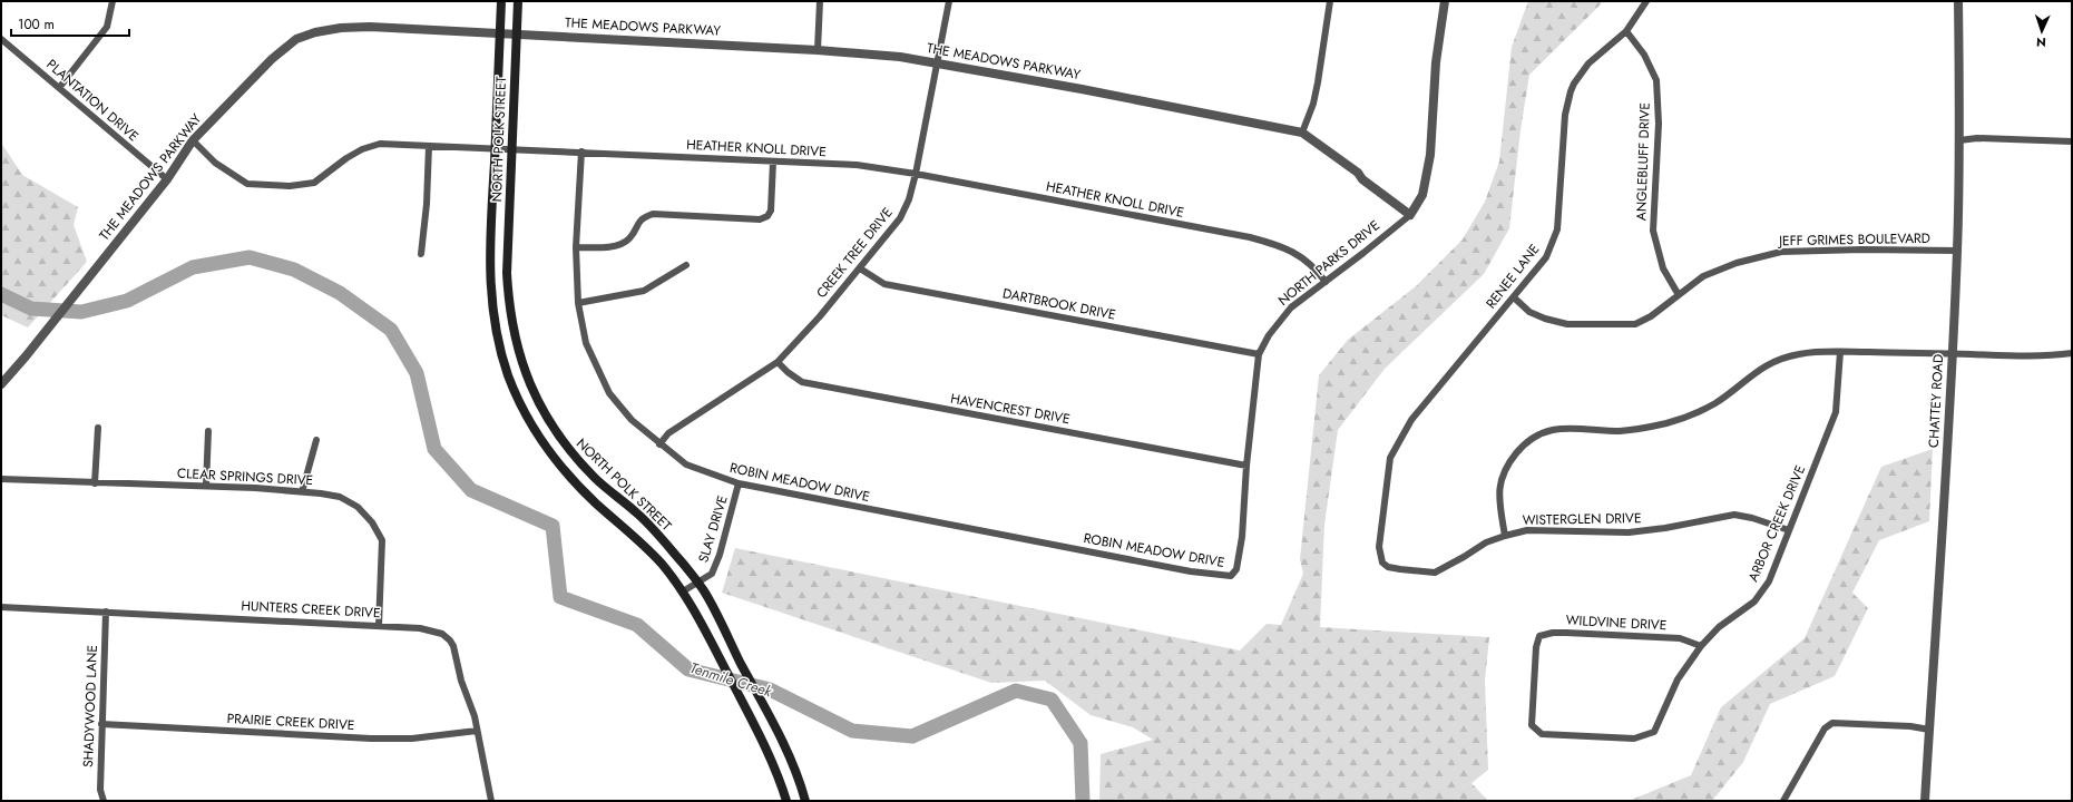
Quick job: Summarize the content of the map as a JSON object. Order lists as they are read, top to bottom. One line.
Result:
{"streets":{"main road":["NORTH POLK STREET"],"street":["THE MEADOWS PARKWAY","PLANTATION DRIVE","HEATHER KNOLL DRIVE","ANGLEBLUFF DRIVE","JEFF GRIMES BOULEVARD","CREEK TREE DRIVE","NORTH PARKS DRIVE","RENEE LANE","DARTBROOK DRIVE","CHATTEY ROAD","HAVENCREST DRIVE","CLEAR SPRINGS DRIVE","ROBIN MEADOW DRIVE","WISTERGLEN DRIVE","ARBOR CREEK DRIVE","SLAY DRIVE","HUNTERS CREEK DRIVE","WILDVINE DRIVE","SHADYWOOD LANE","PRAIRIE CREEK DRIVE"]},"crossings":[["THE MEADOWS PARKWAY","PLANTATION DRIVE"],["THE MEADOWS PARKWAY","NORTH POLK STREET"],["THE MEADOWS PARKWAY","HEATHER KNOLL DRIVE"],["THE MEADOWS PARKWAY","CREEK TREE DRIVE"],["THE MEADOWS PARKWAY","NORTH PARKS DRIVE"],["NORTH POLK STREET","HEATHER KNOLL DRIVE"],["NORTH POLK STREET","SLAY DRIVE"],["HEATHER KNOLL DRIVE","CREEK TREE DRIVE"],["HEATHER KNOLL DRIVE","NORTH PARKS DRIVE"],["HEATHER KNOLL DRIVE","ROBIN MEADOW DRIVE"],["ANGLEBLUFF DRIVE","JEFF GRIMES BOULEVARD"],["ANGLEBLUFF DRIVE","RENEE LANE"],["JEFF GRIMES BOULEVARD","RENEE LANE"],["JEFF GRIMES BOULEVARD","CHATTEY ROAD"],["CREEK TREE DRIVE","DARTBROOK DRIVE"],["CREEK TREE DRIVE","HAVENCREST DRIVE"],["CREEK TREE DRIVE","ROBIN MEADOW DRIVE"],["NORTH PARKS DRIVE","DARTBROOK DRIVE"],["NORTH PARKS DRIVE","HAVENCREST DRIVE"],["NORTH PARKS DRIVE","ROBIN MEADOW DRIVE"],["RENEE LANE","WISTERGLEN DRIVE"],["CLEAR SPRINGS DRIVE","HUNTERS CREEK DRIVE"],["ROBIN MEADOW DRIVE","SLAY DRIVE"],["WISTERGLEN DRIVE","ARBOR CREEK DRIVE"],["ARBOR CREEK DRIVE","WILDVINE DRIVE"],["HUNTERS CREEK DRIVE","SHADYWOOD LANE"],["HUNTERS CREEK DRIVE","PRAIRIE CREEK DRIVE"],["SHADYWOOD LANE","PRAIRIE CREEK DRIVE"]],"water":["Tenmile Creek"],"scale_bar":"100 m","north":"bottom"}
